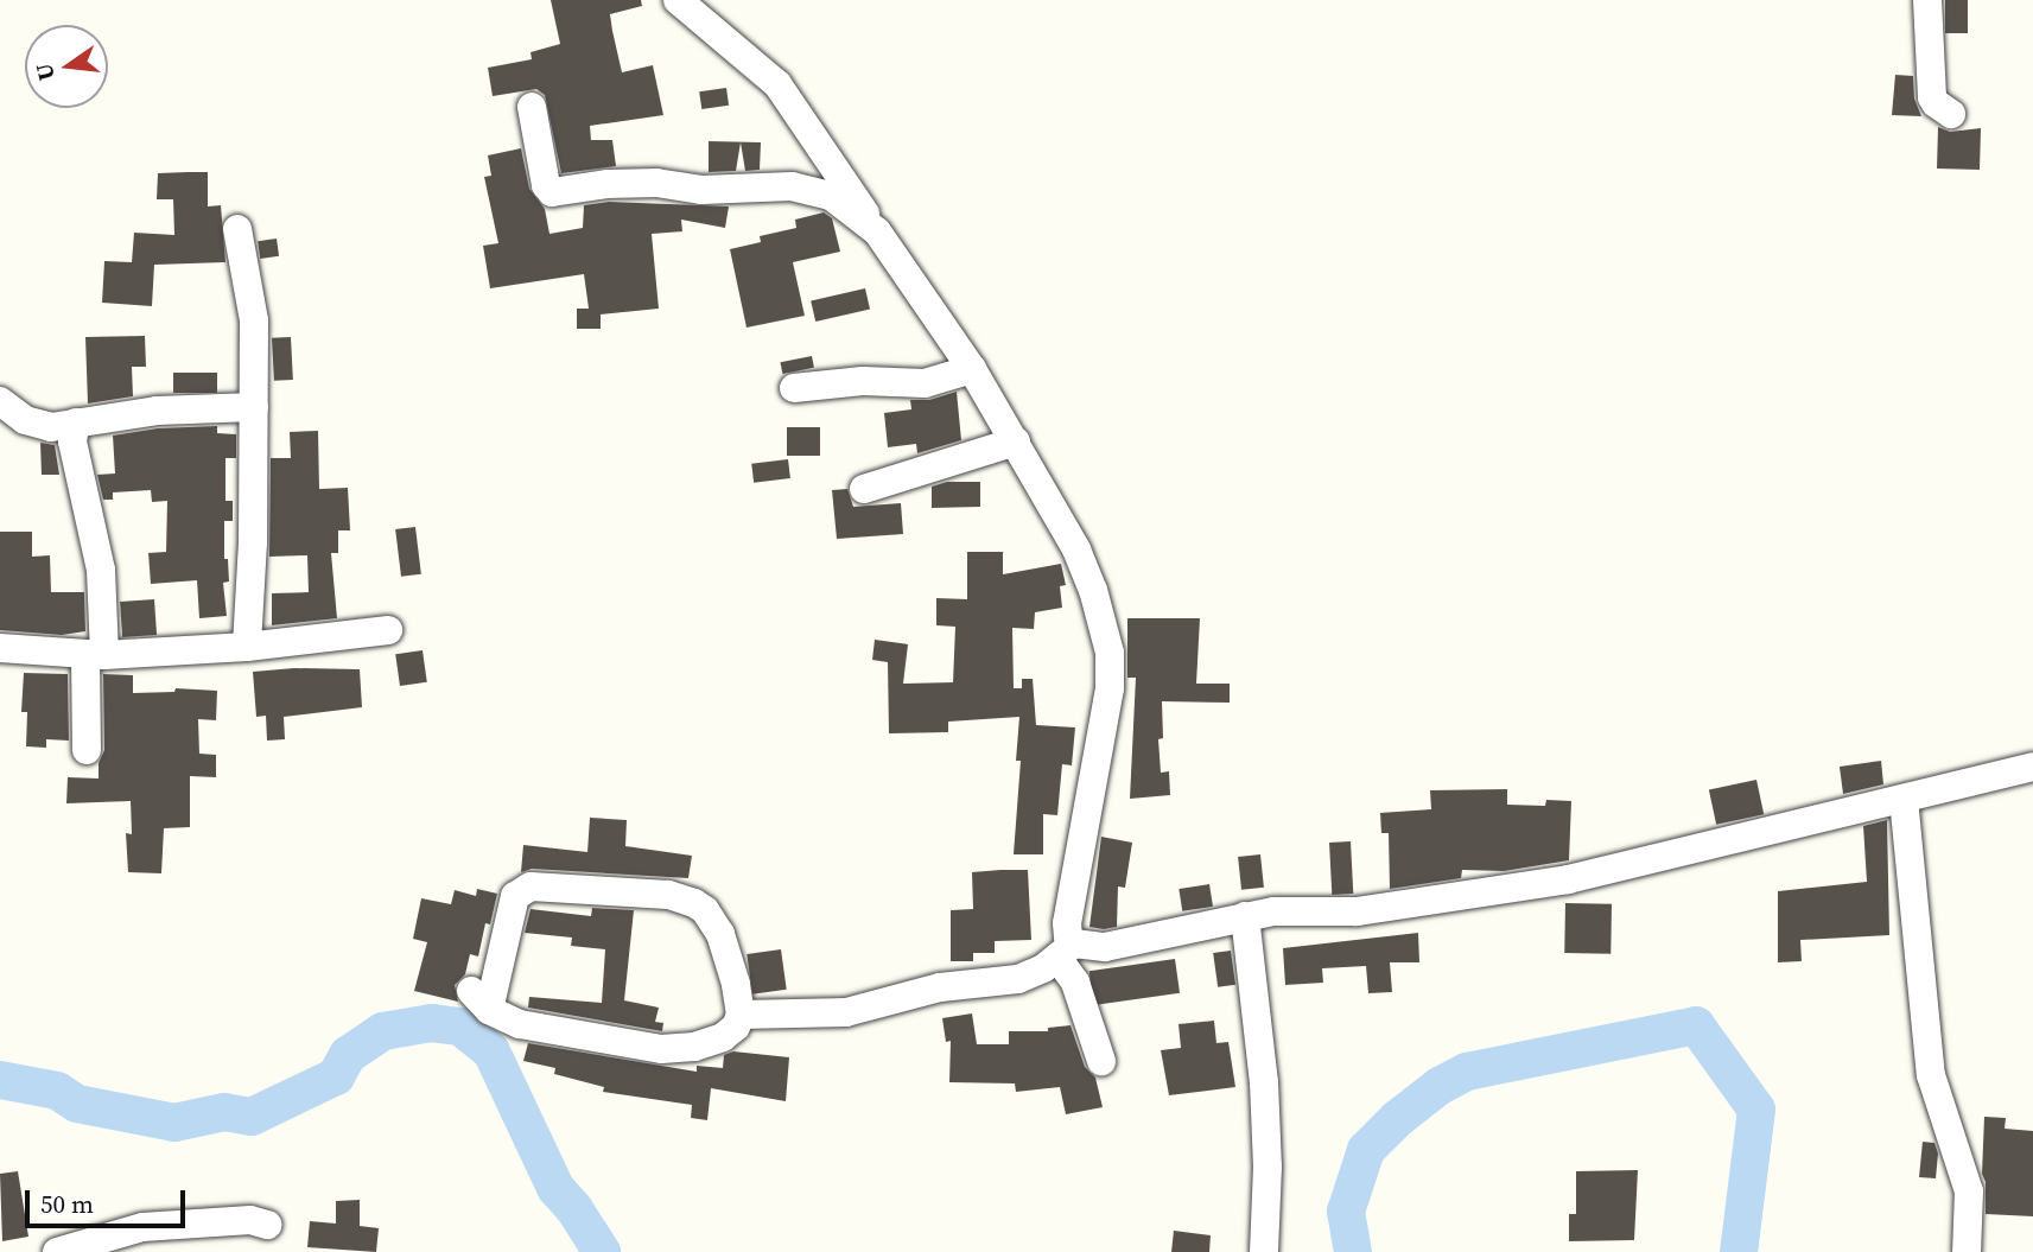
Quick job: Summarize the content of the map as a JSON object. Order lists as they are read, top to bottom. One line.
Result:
{"scale_bar":"50 m","north":"left"}
